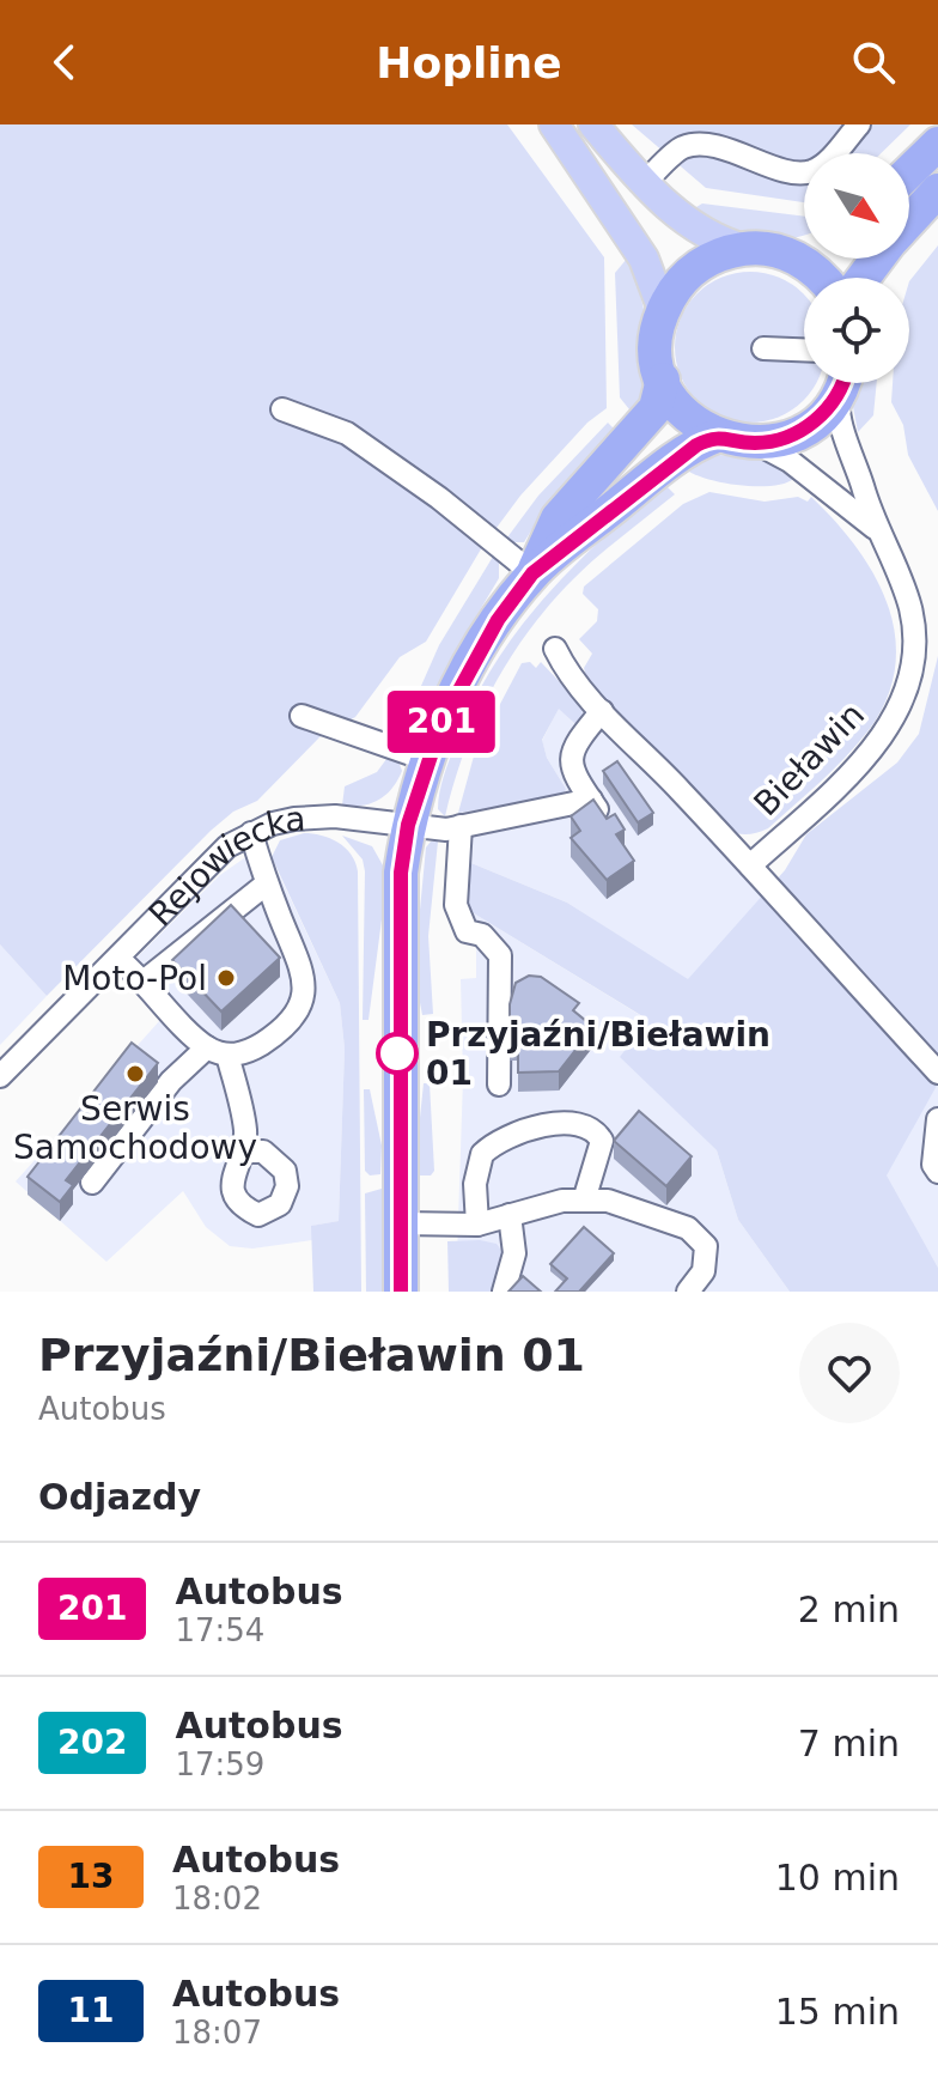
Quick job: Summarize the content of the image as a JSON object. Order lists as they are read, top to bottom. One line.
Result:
{"streets":{"street":["Bieławin","Rejowiecka"]},"places":["Moto-Pol","Przyjaźni/Bieławin 01","Serwis Samochodowy"],"lines":["bus line 201"],"north":"bottom right","page":{"header":"Hopline","on_map":"201","heading":[["Przyjaźni/Bieławin 01","Autobus"],"Odjazdy"],"list":[{"mark":"201","name":"Autobus","note":"17:54","value":"2 min"},{"mark":"202","name":"Autobus","note":"17:59","value":"7 min"},{"mark":"13","name":"Autobus","note":"18:02","value":"10 min"},{"mark":"11","name":"Autobus","note":"18:07","value":"15 min"}]}}
